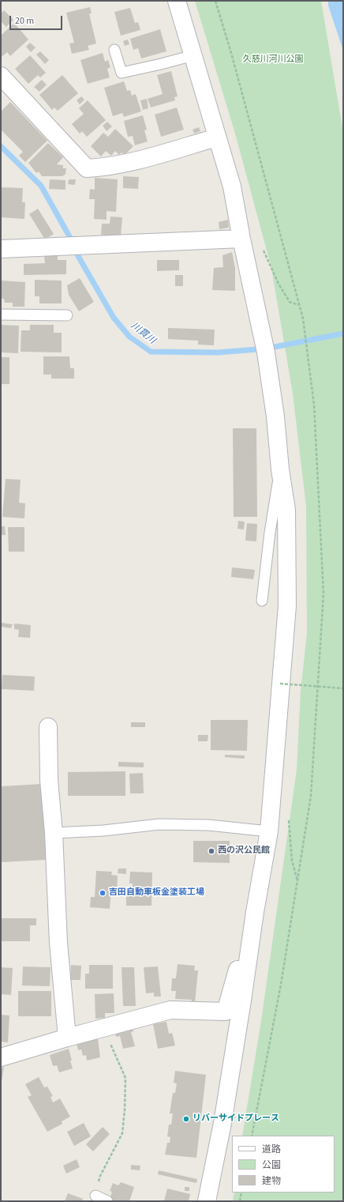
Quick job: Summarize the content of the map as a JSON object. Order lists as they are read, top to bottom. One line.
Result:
{"water":["川貫川"],"parks":["久慈川河川公園"],"places":["西の沢公民館","吉田自動車板金塗装工場","リバーサイドプレース"],"legend":["道路","公園","建物"],"scale_bar":"20 m"}
